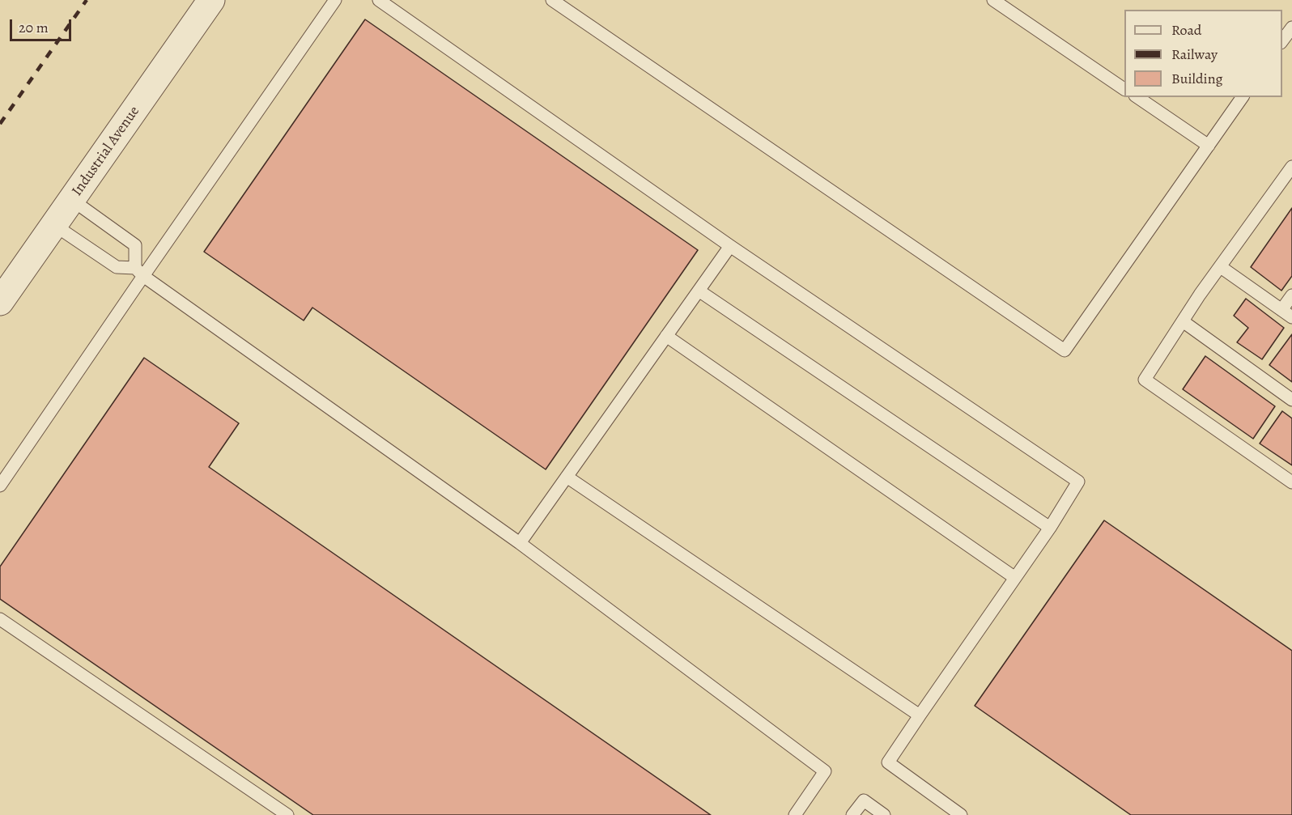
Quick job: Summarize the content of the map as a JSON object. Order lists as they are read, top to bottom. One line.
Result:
{"streets":{"street":["Industrial Avenue"]},"legend":["Road","Railway","Building"],"scale_bar":"20 m"}
